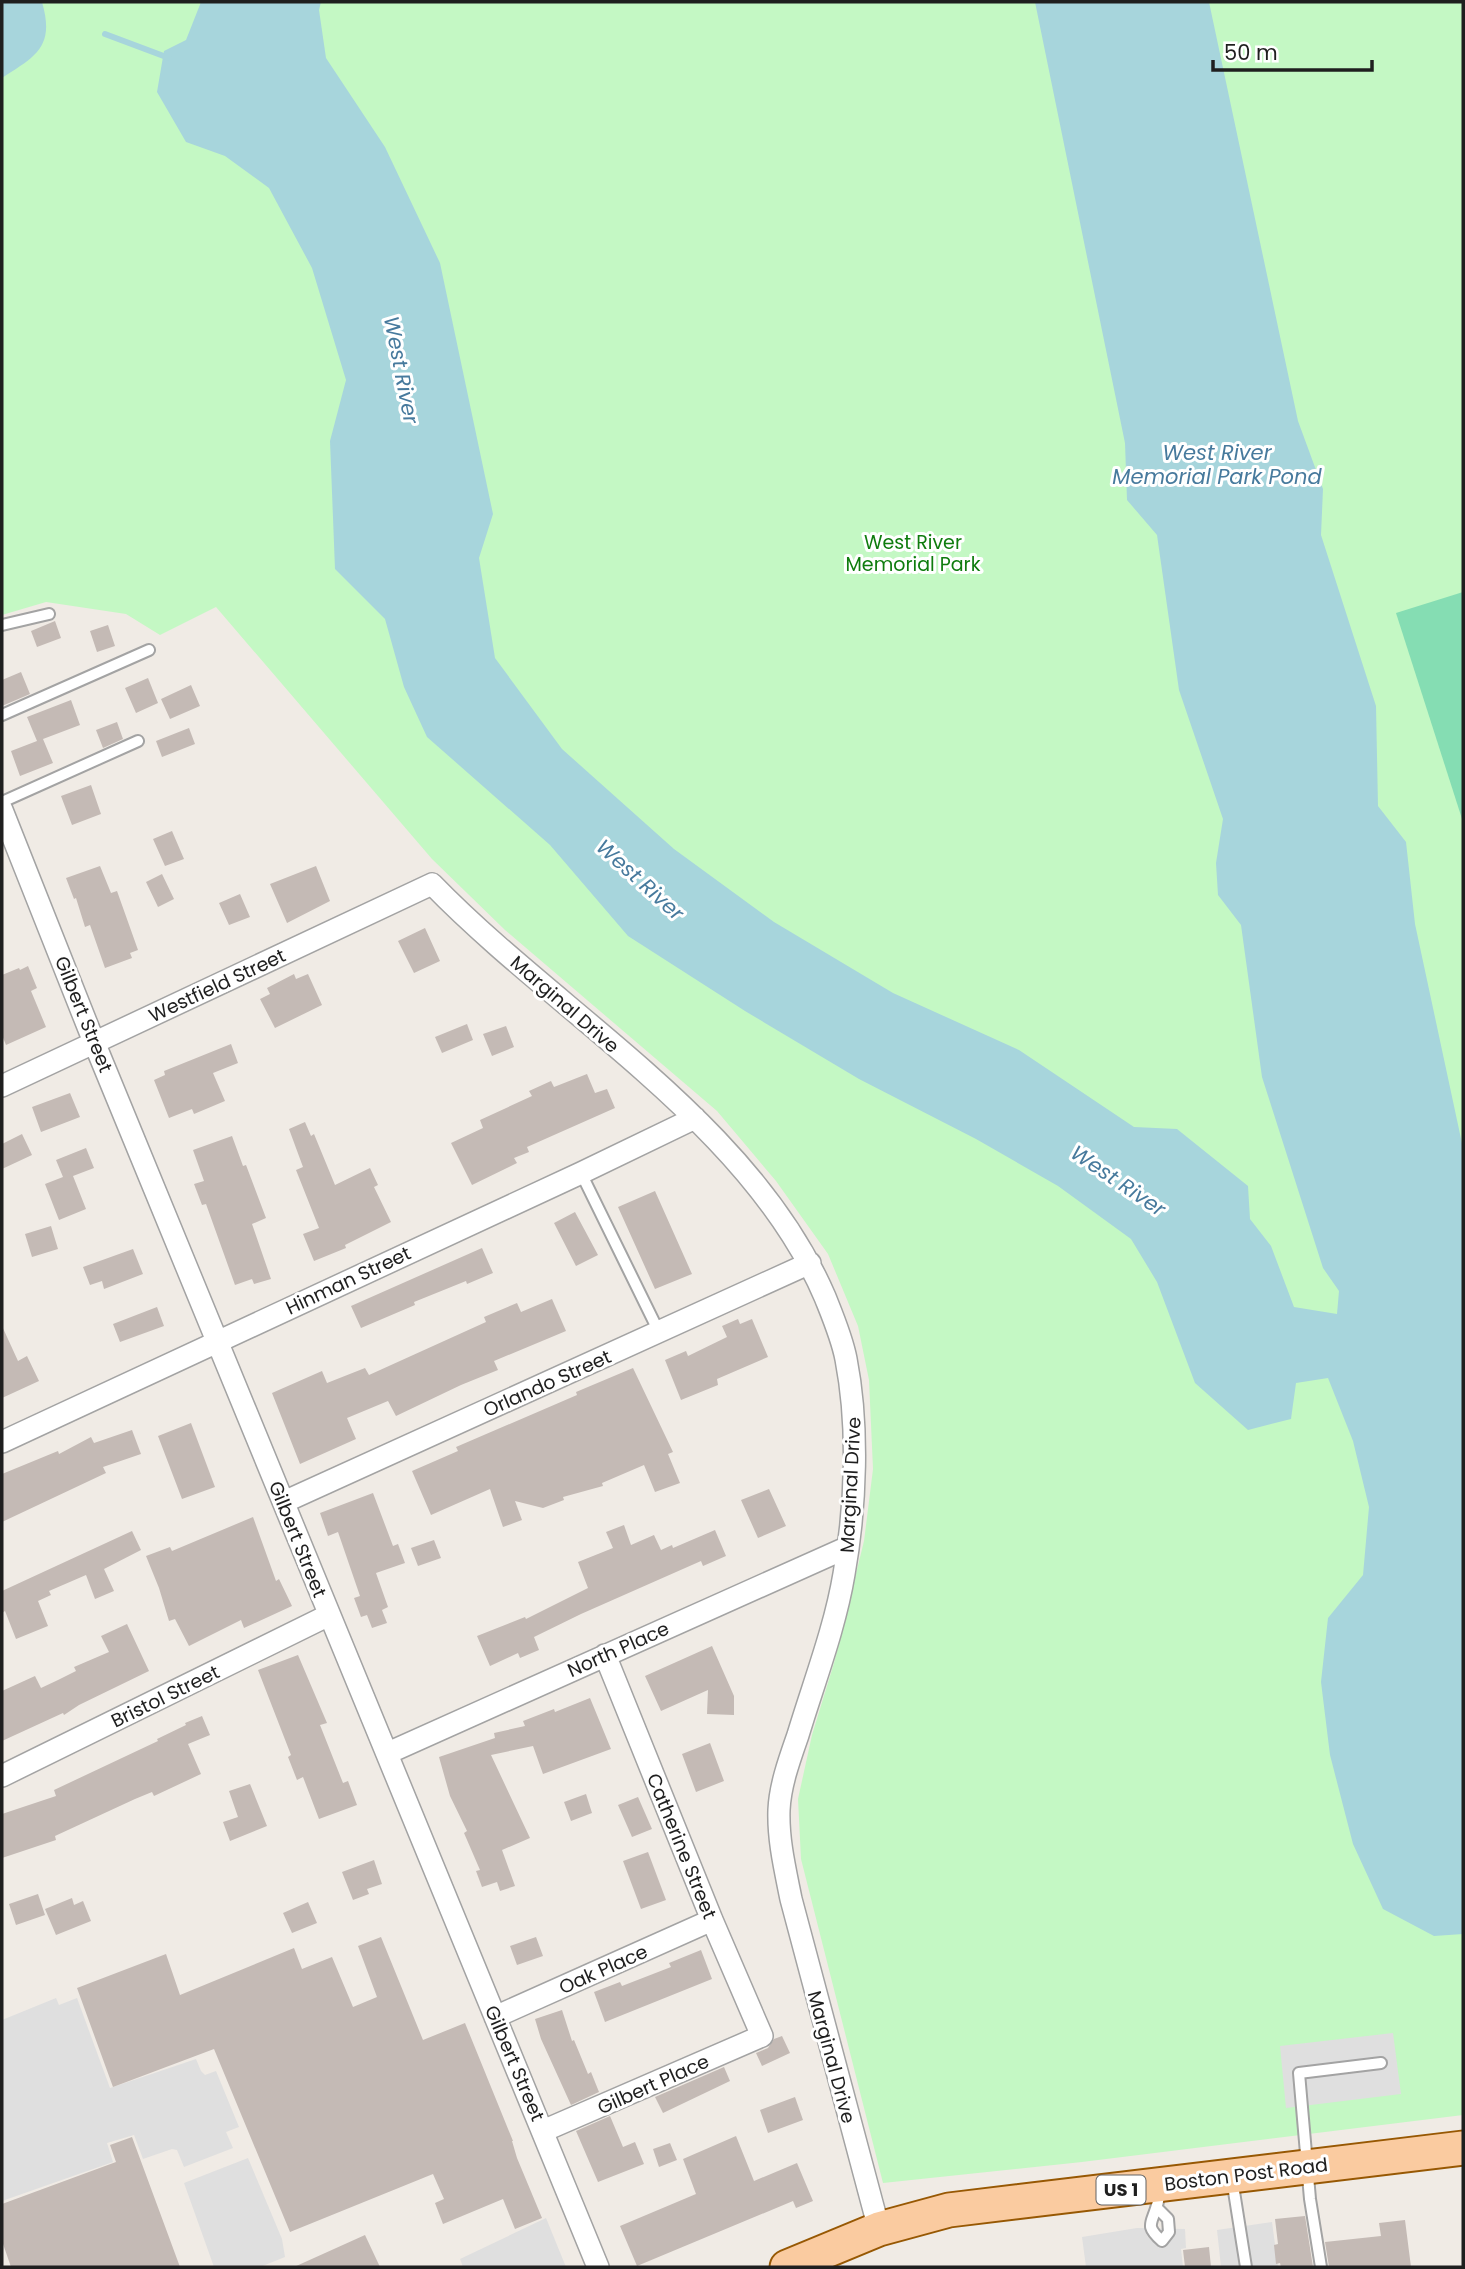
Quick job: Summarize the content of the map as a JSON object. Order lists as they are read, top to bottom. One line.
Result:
{"streets":{"main road":["Boston Post Road","US 1"],"street":["Westfield Street","Marginal Drive","Gilbert Street","Hinman Street","Orlando Street","North Place","Bristol Street","Catherine Street","Oak Place","Gilbert Place"]},"crossings":[["Westfield Street","Marginal Drive"],["Westfield Street","Gilbert Street"],["Marginal Drive","Hinman Street"],["Marginal Drive","Orlando Street"],["Marginal Drive","North Place"],["Marginal Drive","Boston Post Road"],["Gilbert Street","Hinman Street"],["Gilbert Street","Orlando Street"],["Gilbert Street","North Place"],["Gilbert Street","Bristol Street"],["Gilbert Street","Oak Place"],["Gilbert Street","Gilbert Place"],["North Place","Catherine Street"],["Catherine Street","Oak Place"],["Catherine Street","Gilbert Place"]],"water":["West River","West River Memorial Park Pond"],"parks":["West River Memorial Park"],"scale_bar":"50 m"}
